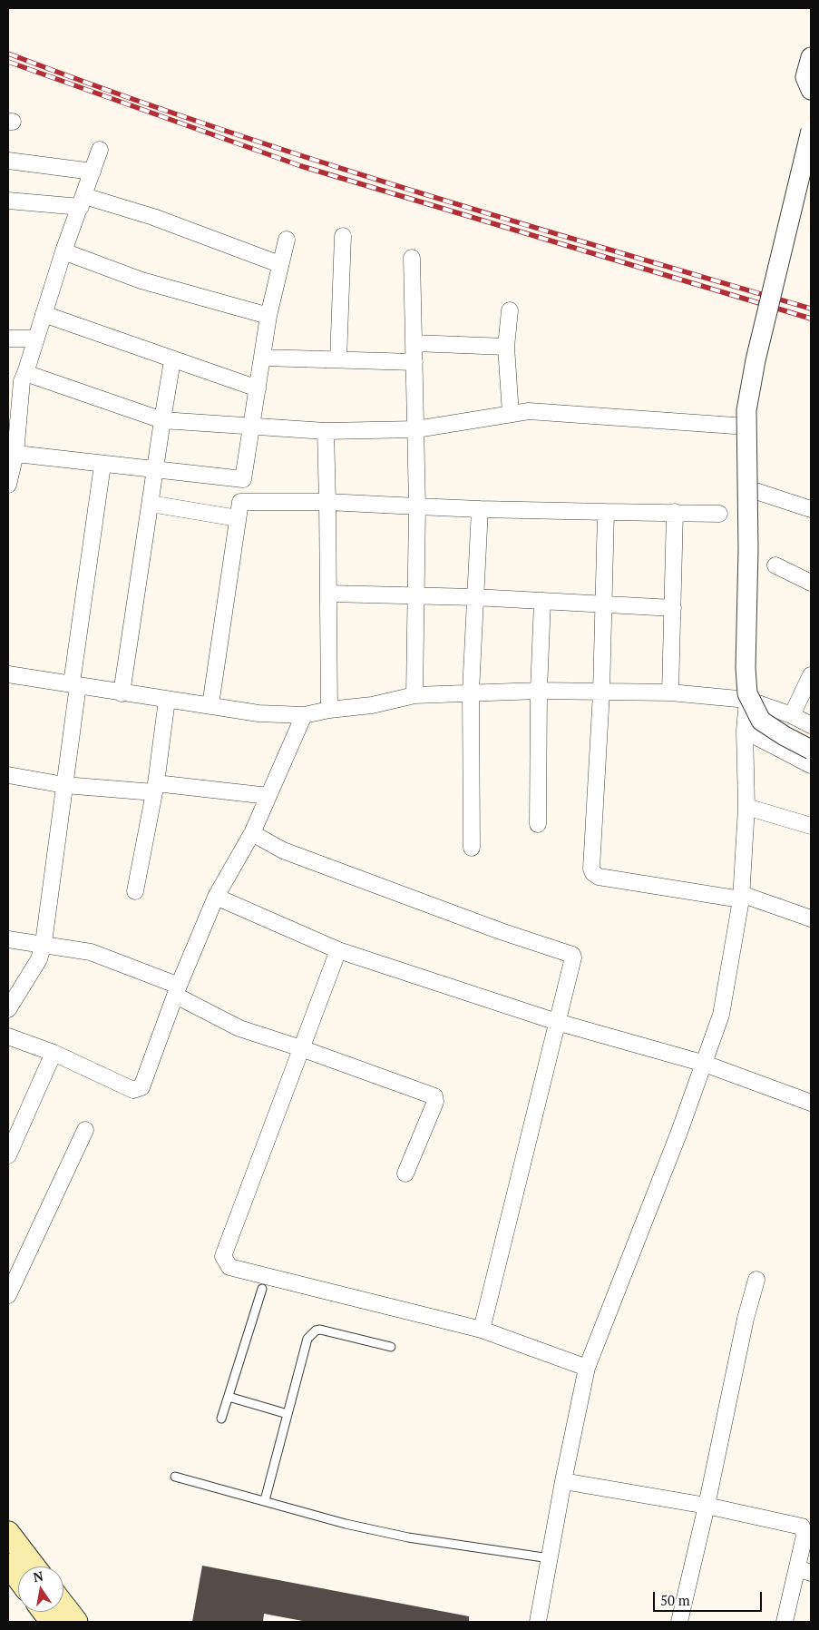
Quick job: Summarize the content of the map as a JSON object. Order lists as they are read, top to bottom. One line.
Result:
{"scale_bar":"50 m","north":"top"}
